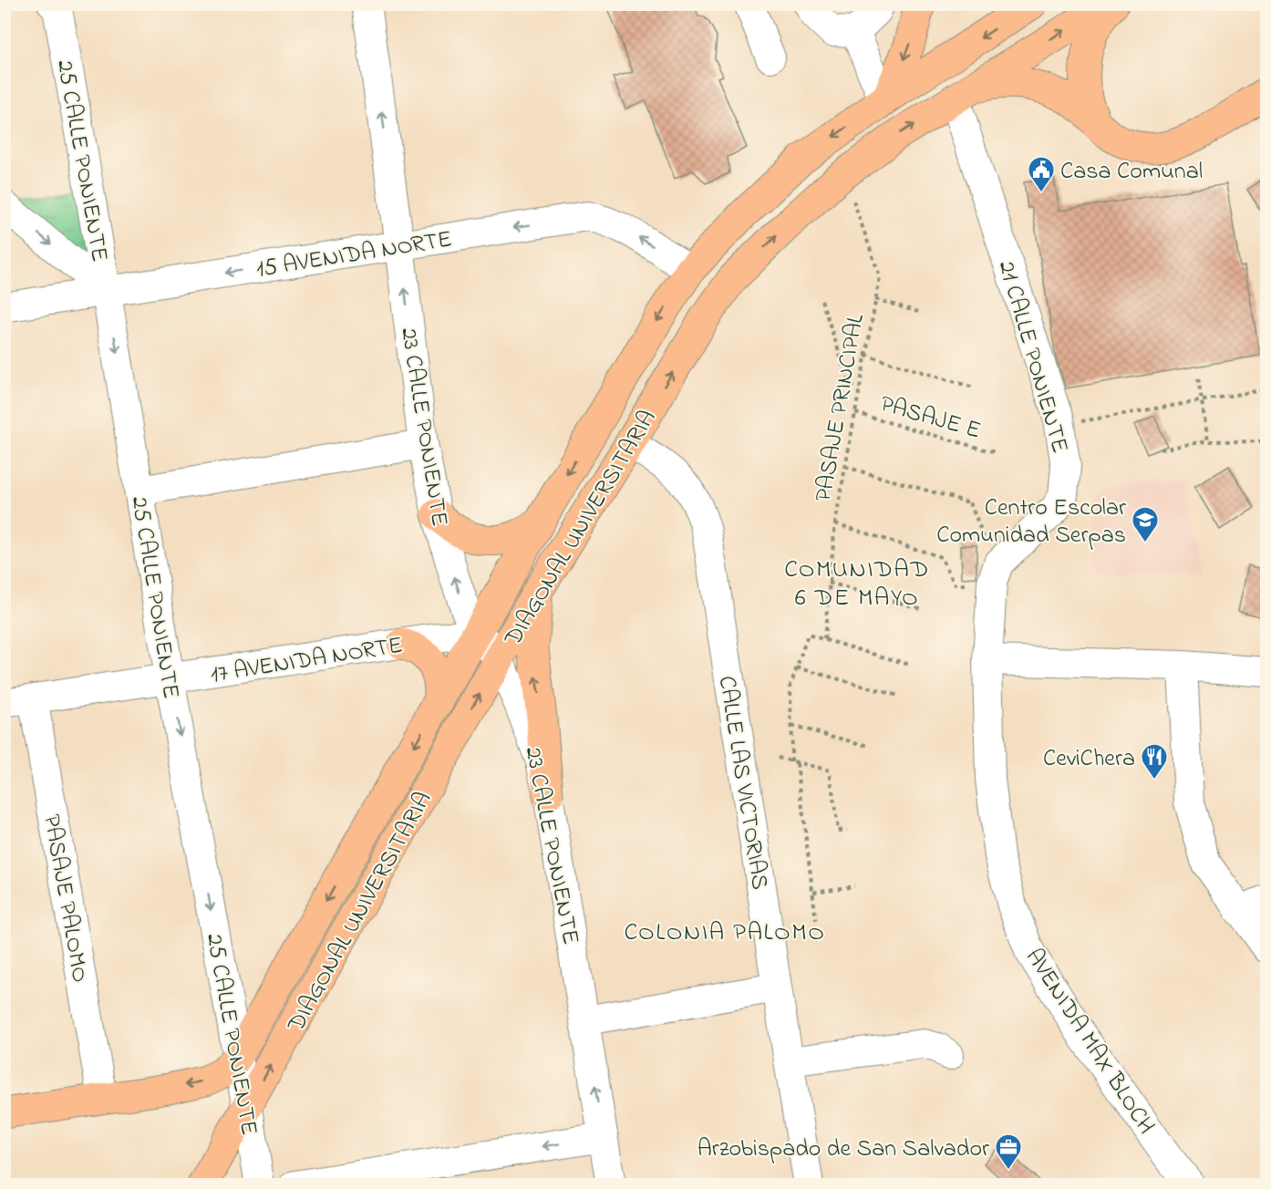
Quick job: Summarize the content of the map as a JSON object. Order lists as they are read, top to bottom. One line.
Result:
{"streets":{"main road":["DIAGONAL UNIVERSITARIA"],"street":["25 CALLE PONIENTE","15 AVENIDA NORTE","21 CALLE PONIENTE","23 CALLE PONIENTE","17 AVENIDA NORTE","CALLE LAS VICTORIAS","PASAJE PALOMO","AVENIDA MAX BLOCH"],"path":["PASAJE PRINCIPAL","PASAJE E"]},"crossings":[["25 CALLE PONIENTE","15 AVENIDA NORTE"],["25 CALLE PONIENTE","DIAGONAL UNIVERSITARIA"],["25 CALLE PONIENTE","17 AVENIDA NORTE"],["15 AVENIDA NORTE","23 CALLE PONIENTE"],["15 AVENIDA NORTE","DIAGONAL UNIVERSITARIA"],["21 CALLE PONIENTE","DIAGONAL UNIVERSITARIA"],["21 CALLE PONIENTE","AVENIDA MAX BLOCH"],["PASAJE PRINCIPAL","PASAJE E"],["23 CALLE PONIENTE","DIAGONAL UNIVERSITARIA"],["23 CALLE PONIENTE","17 AVENIDA NORTE"],["DIAGONAL UNIVERSITARIA","17 AVENIDA NORTE"],["DIAGONAL UNIVERSITARIA","CALLE LAS VICTORIAS"],["DIAGONAL UNIVERSITARIA","PASAJE PALOMO"],["17 AVENIDA NORTE","PASAJE PALOMO"]],"one_way":["25 CALLE PONIENTE","23 CALLE PONIENTE"],"districts":["COMUNIDAD 6 DE MAYO","COLONIA PALOMO"],"places":{"public building":["Casa Comunal"],"school or university":["Centro Escolar Comunidad Serpas"],"restaurant":["CeviChera"],"office":["Arzobispado de San Salvador"]}}
